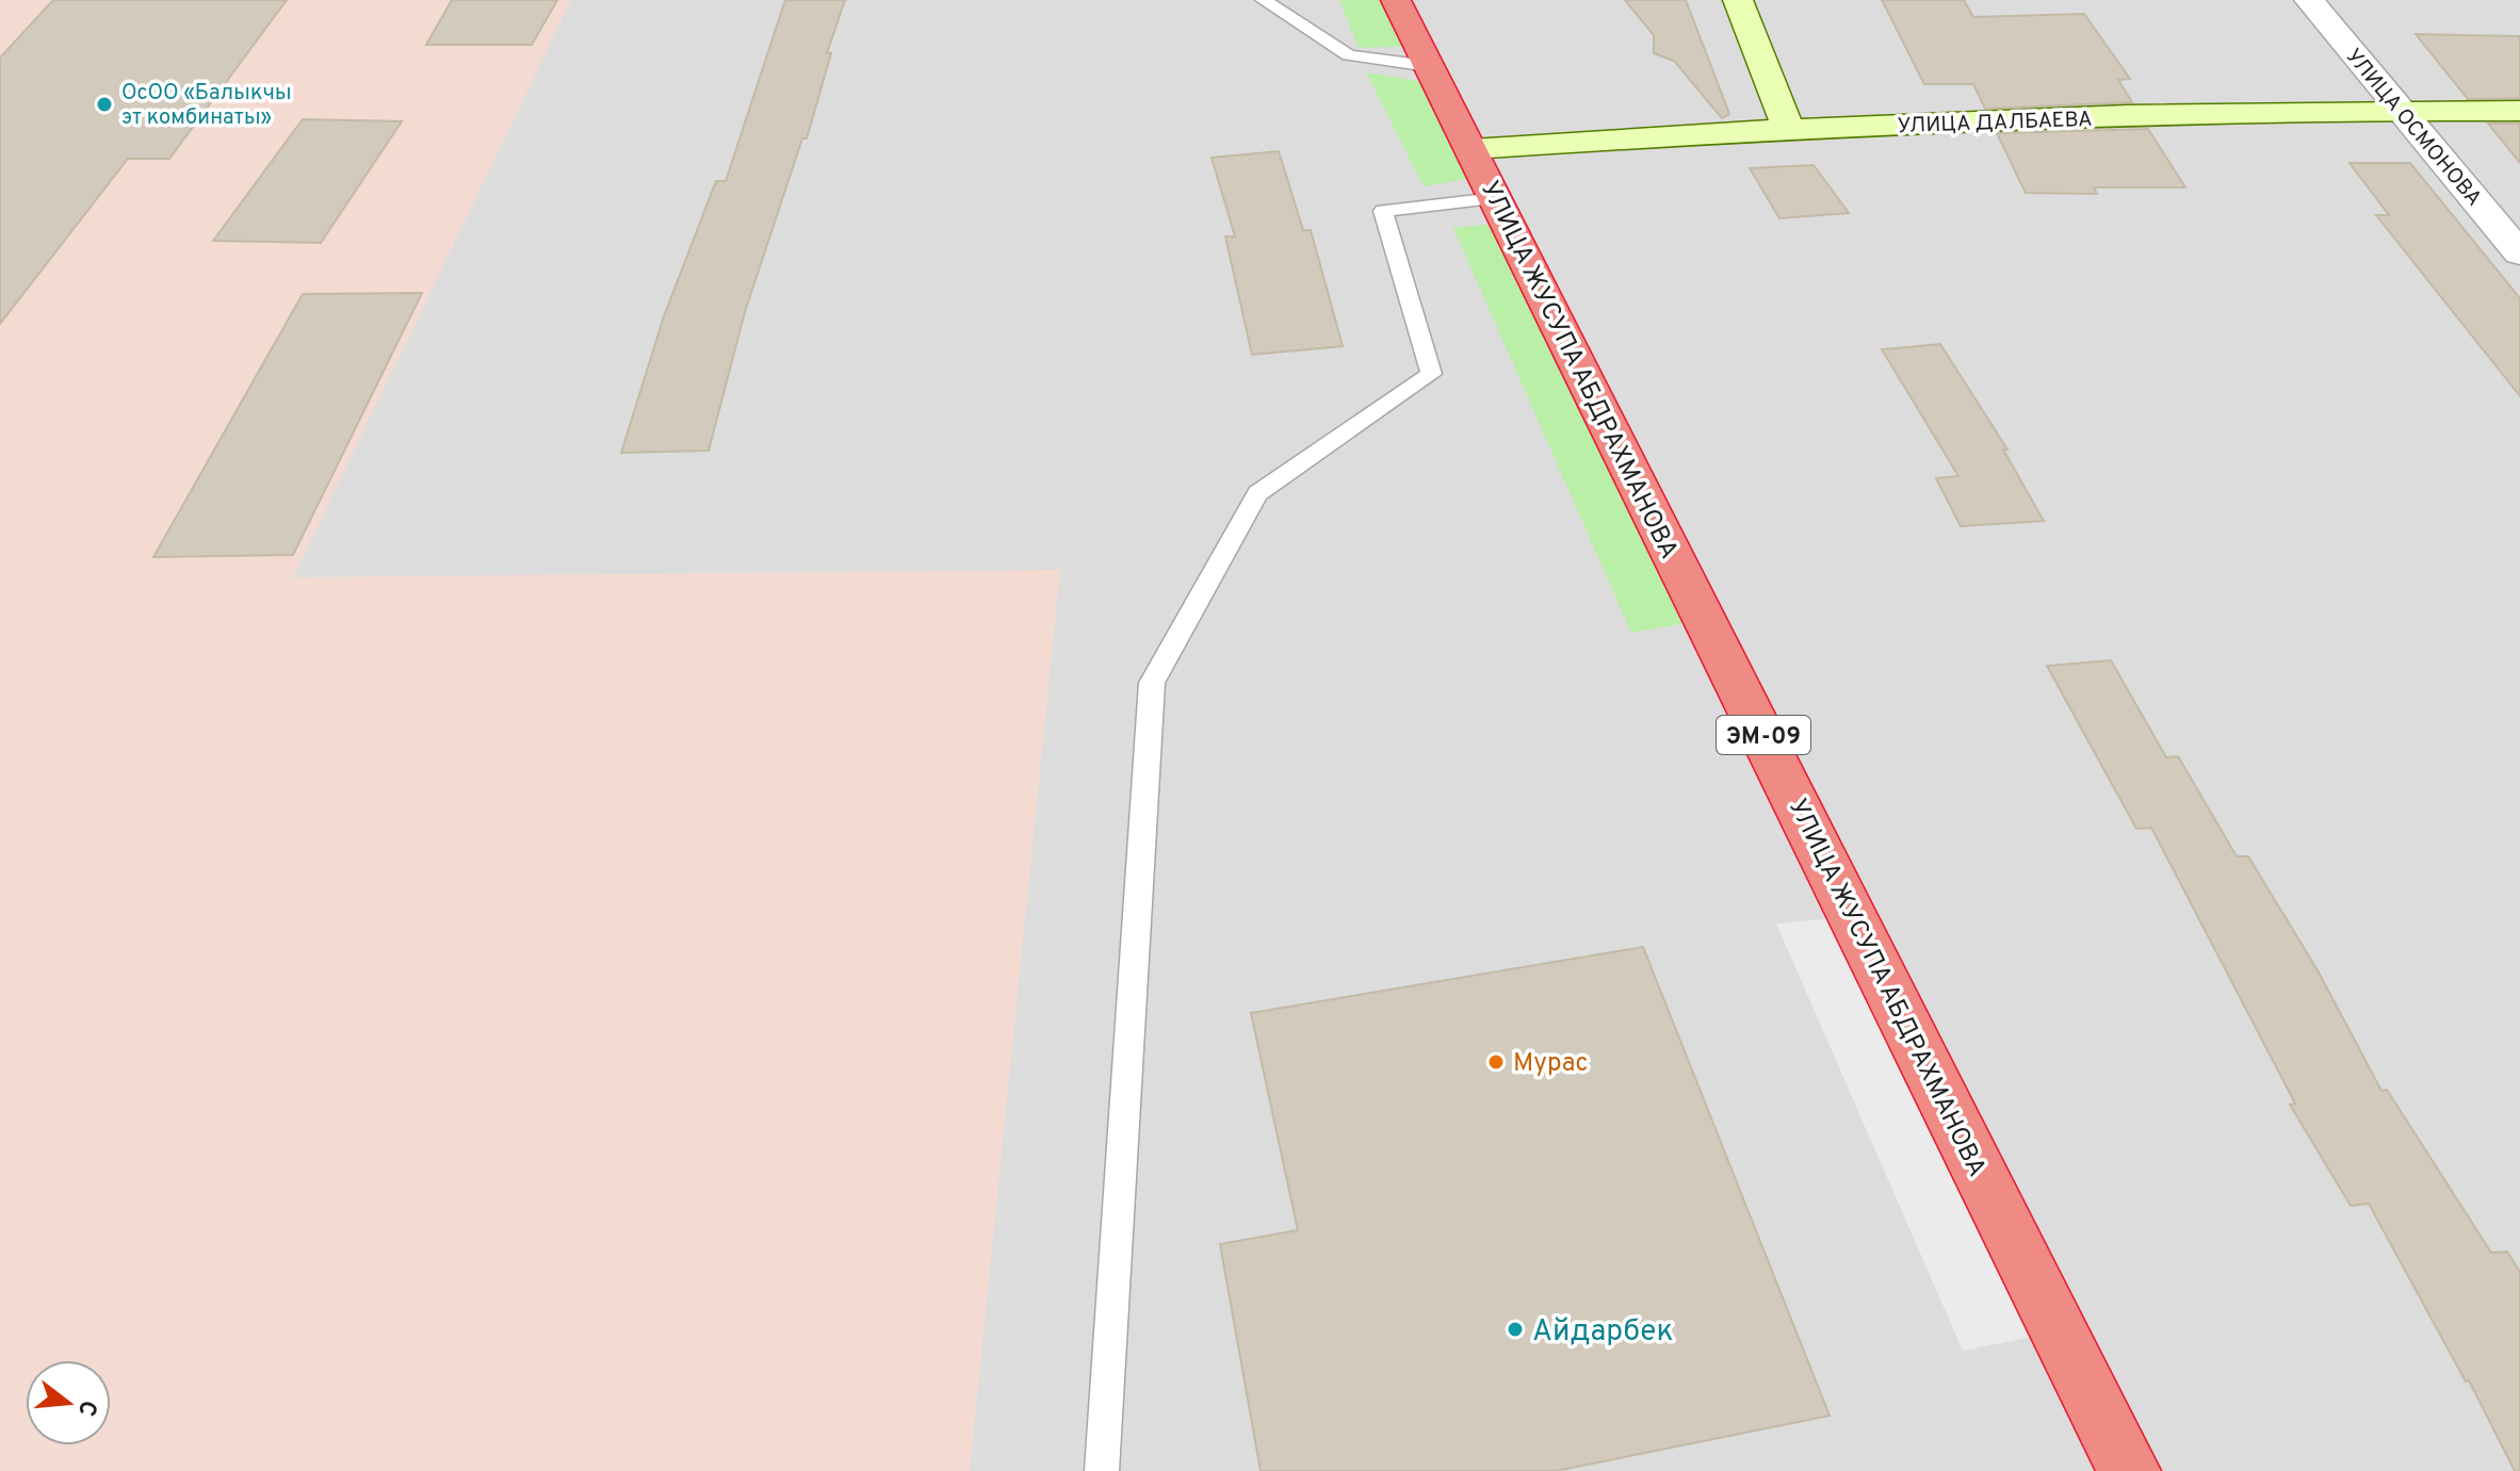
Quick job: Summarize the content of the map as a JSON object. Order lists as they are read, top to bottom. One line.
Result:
{"streets":{"highway":["УЛИЦА ЖУСУПА АБДРАХМАНОВА","ЭМ-09"],"street":["УЛИЦА ДАЛБАЕВА","УЛИЦА ОСМОНОВА"]},"crossings":[["УЛИЦА ДАЛБАЕВА","УЛИЦА ОСМОНОВА"],["УЛИЦА ДАЛБАЕВА","УЛИЦА ЖУСУПА АБДРАХМАНОВА"]],"places":["ОсОО «Балыкчы эт комбинаты»","Мурас","Айдарбек"],"north":"right"}
